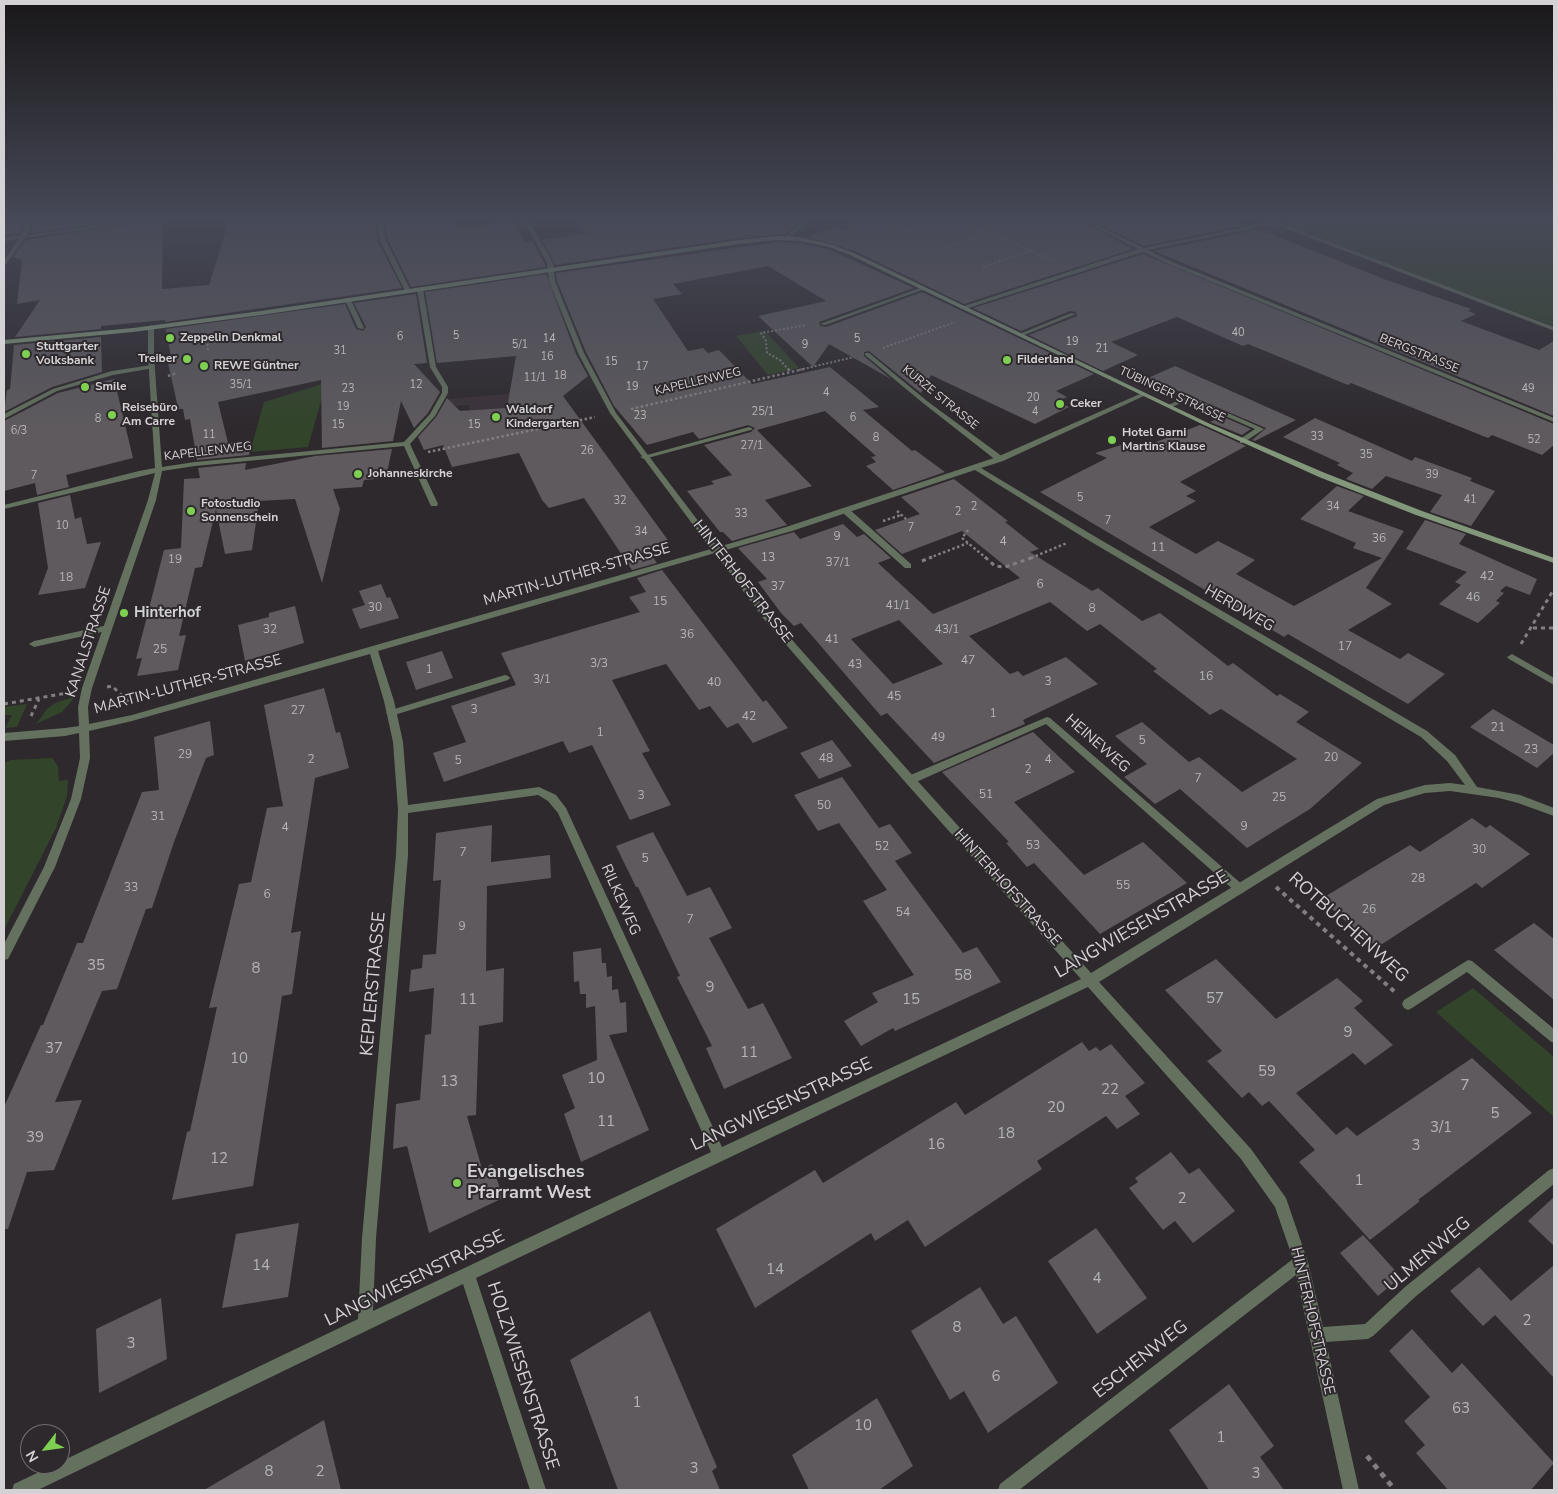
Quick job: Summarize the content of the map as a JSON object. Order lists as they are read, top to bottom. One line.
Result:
{"streets":{"main road":["TÜBINGER STRASSE"],"street":["BERGSTRASSE","KAPELLENWEG","KURZE STRASSE","MARTIN-LUTHER-STRASSE","HINTERHOFSTRASSE","HERDWEG","KANALSTRASSE","HEINEWEG","RILKEWEG","LANGWIESENSTRASSE","ROTBUCHENWEG","KEPLERSTRASSE","ULMENWEG","ESCHENWEG","HOLZWIESENSTRASSE"]},"crossings":[["KAPELLENWEG","TÜBINGER STRASSE"],["KAPELLENWEG","KURZE STRASSE"],["KAPELLENWEG","HINTERHOFSTRASSE"],["KAPELLENWEG","KANALSTRASSE"],["TÜBINGER STRASSE","MARTIN-LUTHER-STRASSE"],["TÜBINGER STRASSE","KANALSTRASSE"],["KURZE STRASSE","MARTIN-LUTHER-STRASSE"],["MARTIN-LUTHER-STRASSE","HINTERHOFSTRASSE"],["MARTIN-LUTHER-STRASSE","HERDWEG"],["MARTIN-LUTHER-STRASSE","KANALSTRASSE"],["MARTIN-LUTHER-STRASSE","KEPLERSTRASSE"],["HINTERHOFSTRASSE","HEINEWEG"],["HINTERHOFSTRASSE","LANGWIESENSTRASSE"],["HINTERHOFSTRASSE","ULMENWEG"],["HINTERHOFSTRASSE","ESCHENWEG"],["HERDWEG","LANGWIESENSTRASSE"],["HEINEWEG","LANGWIESENSTRASSE"],["RILKEWEG","LANGWIESENSTRASSE"],["RILKEWEG","KEPLERSTRASSE"],["LANGWIESENSTRASSE","ROTBUCHENWEG"],["LANGWIESENSTRASSE","KEPLERSTRASSE"],["LANGWIESENSTRASSE","HOLZWIESENSTRASSE"]],"places":["Zeppelin Denkmal","Stuttgarter Volksbank","Treiber","Filderland","REWE Güntner","Smile","Ceker","Reisebüro Am Carre","Waldorf Kindergarten","Hotel Garni Martins Klause","Johanneskirche","Fotostudio Sonnenschein","Hinterhof","Evangelisches Pfarramt West"],"house_numbers":["40","5","6","14","5","19","5/1","9","21","31","16","15","17","18","11/1","35/1","12","19","23","49","4","20","19","25/1","4","23","6","8","15","15","6/3","11","33","8","52","27/1","26","35","39","7","5","41","32","2","34","2","33","7","10","7","34","9","36","4","11","13","19","37/1","42","18","6","37","46","15","41/1","30","8","32","43/1","36","41","17","25","47","3/3","43","1","16","3/1","3","40","45","3","27","1","42","21","1","49","5","23","29","20","48","2","4","5","2","7","51","3","25","50","31","9","4","53","52","30","7","5","28","55","33","6","26","54","7","9","35","8","58","9","57","11","15","9","37","11","10","59","10","13","7","22","20","5","11","3/1","18","39","16","3","12","1","2","14","14","4","2","8","3","6","1","63","10","1","3","8","2","3"],"north":"bottom left"}
